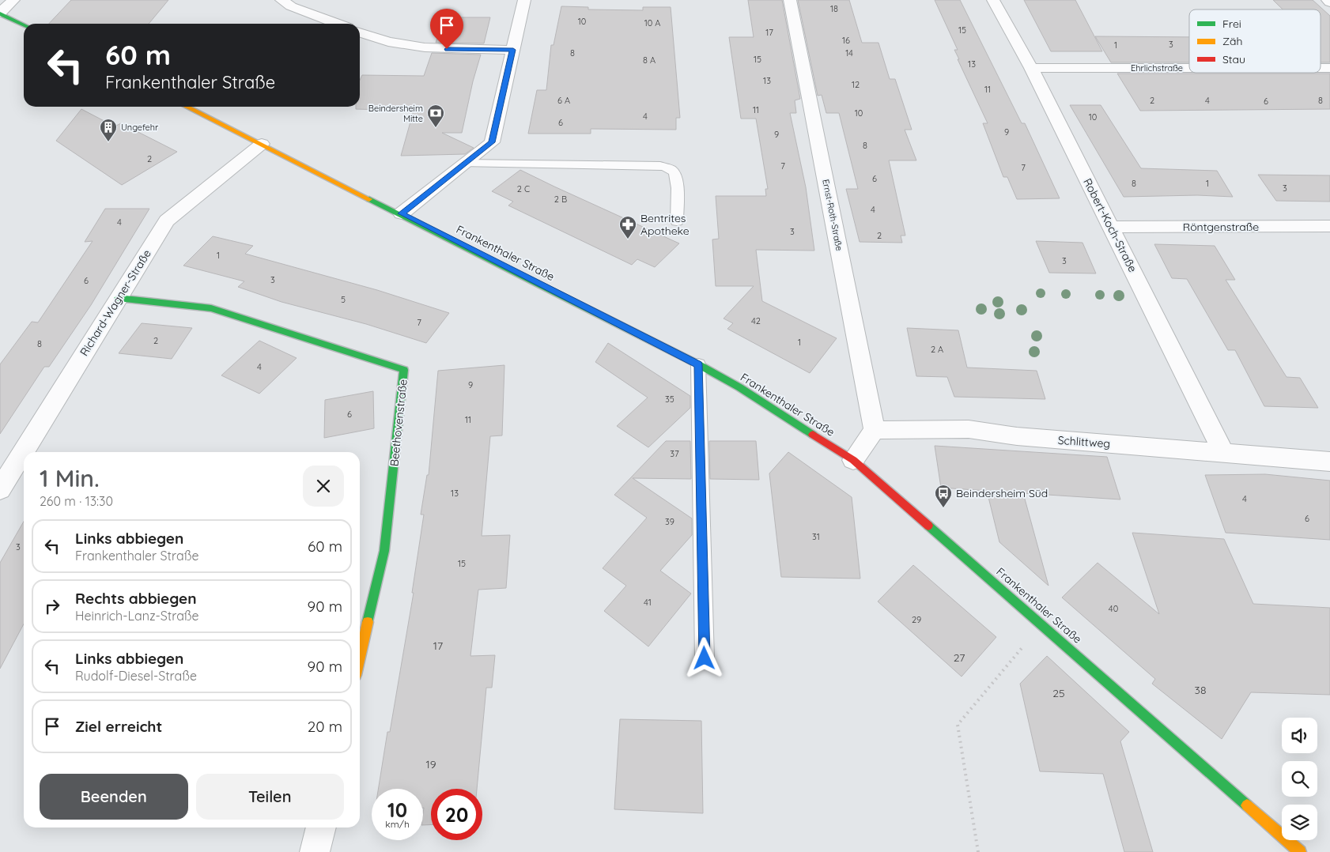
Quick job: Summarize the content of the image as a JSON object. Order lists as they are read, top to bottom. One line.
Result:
{"streets":{"street":["Ehrlichstraße","Ernst-Roth-Straße","Robert-Koch-Straße","Röntgenstraße","Frankenthaler Straße","Richard-Wagner-Straße","Beethovenstraße","Schlittweg"]},"crossings":[["Ehrlichstraße","Robert-Koch-Straße"],["Ernst-Roth-Straße","Schlittweg"],["Robert-Koch-Straße","Röntgenstraße"],["Robert-Koch-Straße","Schlittweg"],["Frankenthaler Straße","Richard-Wagner-Straße"],["Richard-Wagner-Straße","Beethovenstraße"]],"places":{"bank":["Beindersheim Mitte"],"building":["Ungefehr"],"pharmacy":["Bentrites Apotheke"],"bus stop":["Beindersheim Süd"]},"house_numbers":["18","10","10 A","15","17","16","3","1","8","14","15","8 A","13","13","12","11","6 A","2","4","8","6","11","10","4","10","6","9","9","8","2","7","7","6","8","1","3","2 C","2 B","4","4","3","2","1","3","3","6","5","42","7","2","1","8","2 A","4","9","35","6","11","37","13","4","6","39","31","3","15","41","40","29","17","27","38","25","19"],"legend":["Frei","Zäh","Stau"],"page":{"turn":["60 m","Frankenthaler Straße"],"heading":["1 Min.","260 m · 13:30"],"list":[{"name":"Links abbiegen","note":"Frankenthaler Straße","value":"60 m"},{"name":"Rechts abbiegen","note":"Heinrich-Lanz-Straße","value":"90 m"},{"name":"Links abbiegen","note":"Rudolf-Diesel-Straße","value":"90 m"},{"name":"Ziel erreicht","value":"20 m"}],"buttons":["Beenden","Teilen"],"speed":"10 km/h","limit":"20"}}
